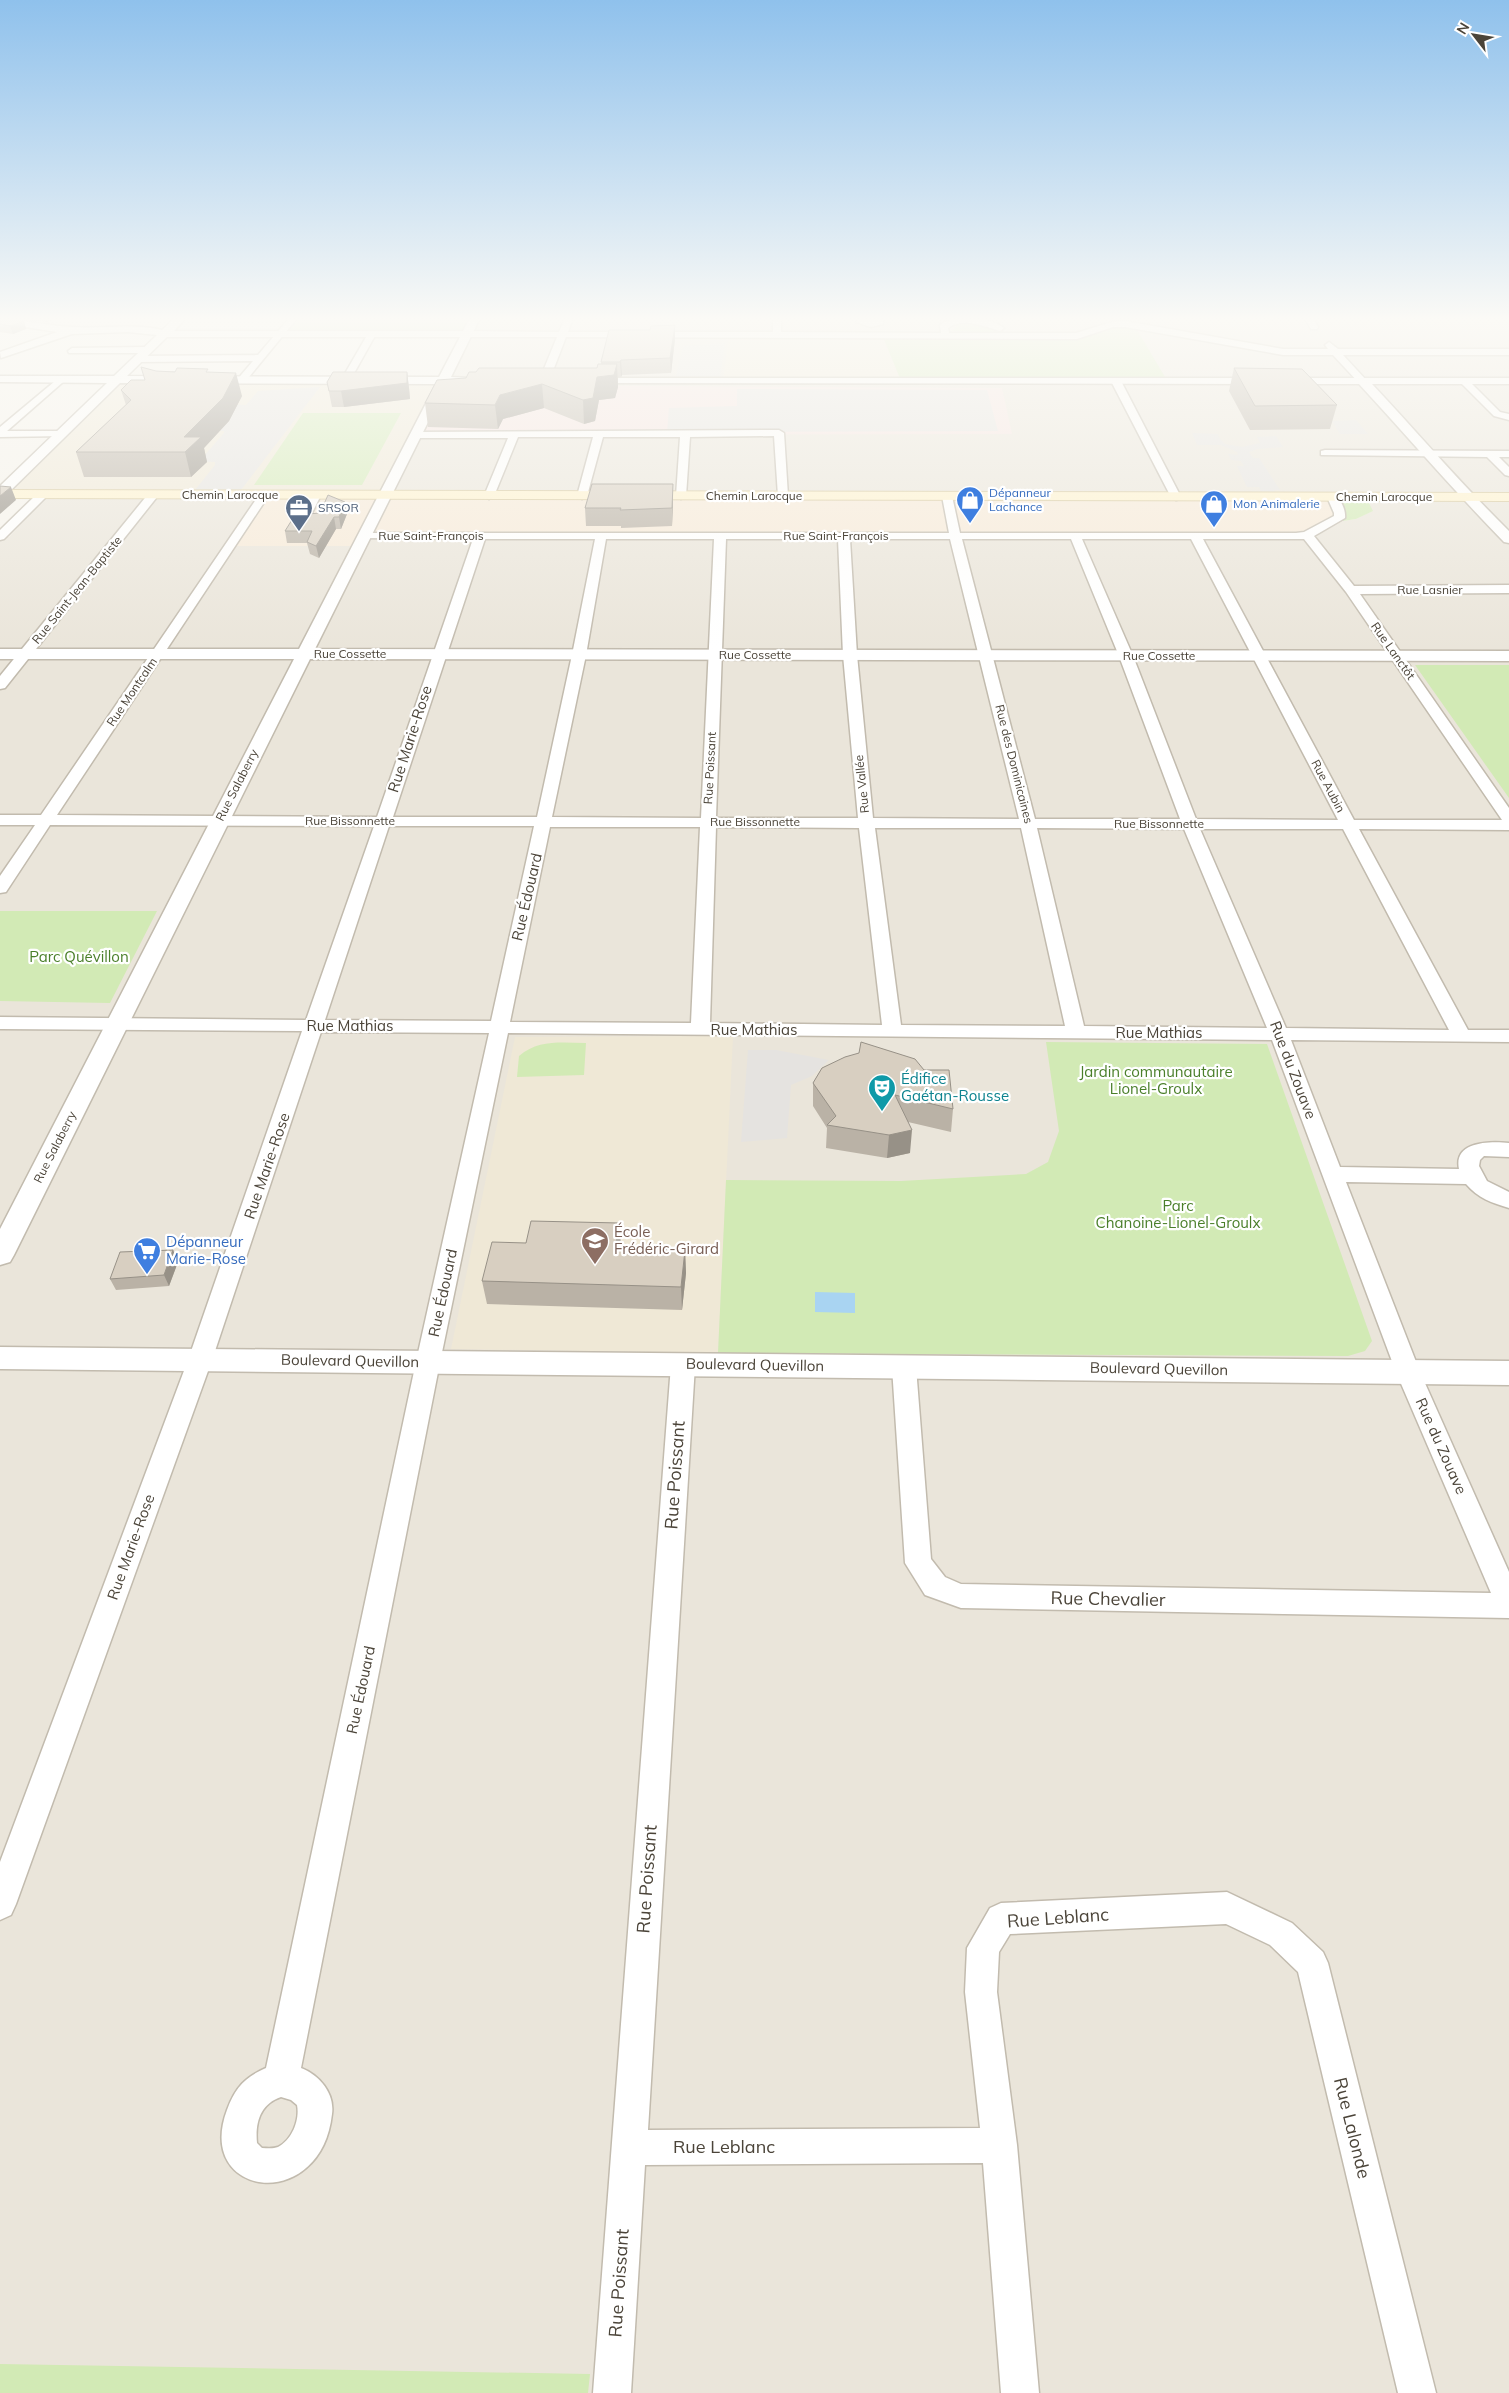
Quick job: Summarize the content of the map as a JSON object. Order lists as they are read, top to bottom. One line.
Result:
{"streets":{"main road":["Chemin Larocque"],"street":["Rue Saint-François","Rue Saint-Jean-Baptiste","Rue Lasnier","Rue Lanctôt","Rue Cossette","Rue Montcalm","Rue Marie-Rose","Rue des Dominicaines","Rue Poissant","Rue Vallée","Rue Salaberry","Rue Aubin","Rue Bissonnette","Rue Édouard","Rue Mathias","Rue du Zouave","Boulevard Quevillon","Rue Chevalier","Rue Leblanc","Rue Lalonde"]},"crossings":[["Chemin Larocque","Rue Saint-Jean-Baptiste"],["Chemin Larocque","Rue Montcalm"],["Chemin Larocque","Rue des Dominicaines"],["Chemin Larocque","Rue Salaberry"],["Rue Saint-François","Rue Lanctôt"],["Rue Saint-François","Rue Marie-Rose"],["Rue Saint-François","Rue des Dominicaines"],["Rue Saint-François","Rue Poissant"],["Rue Saint-François","Rue Vallée"],["Rue Saint-François","Rue Salaberry"],["Rue Saint-François","Rue Aubin"],["Rue Saint-François","Rue Édouard"],["Rue Saint-François","Rue du Zouave"],["Rue Saint-Jean-Baptiste","Rue Cossette"],["Rue Lasnier","Rue Lanctôt"],["Rue Lanctôt","Rue Cossette"],["Rue Cossette","Rue Montcalm"],["Rue Cossette","Rue Marie-Rose"],["Rue Cossette","Rue des Dominicaines"],["Rue Cossette","Rue Poissant"],["Rue Cossette","Rue Vallée"],["Rue Cossette","Rue Salaberry"],["Rue Cossette","Rue Aubin"],["Rue Cossette","Rue Édouard"],["Rue Cossette","Rue du Zouave"],["Rue Montcalm","Rue Bissonnette"],["Rue Marie-Rose","Rue Bissonnette"],["Rue Marie-Rose","Rue Mathias"],["Rue Marie-Rose","Boulevard Quevillon"],["Rue des Dominicaines","Rue Bissonnette"],["Rue des Dominicaines","Rue Mathias"],["Rue Poissant","Rue Bissonnette"],["Rue Poissant","Rue Mathias"],["Rue Poissant","Boulevard Quevillon"],["Rue Poissant","Rue Leblanc"],["Rue Vallée","Rue Bissonnette"],["Rue Vallée","Rue Mathias"],["Rue Salaberry","Rue Bissonnette"],["Rue Salaberry","Rue Mathias"],["Rue Aubin","Rue Bissonnette"],["Rue Aubin","Rue Mathias"],["Rue Bissonnette","Rue Édouard"],["Rue Bissonnette","Rue du Zouave"],["Rue Édouard","Rue Mathias"],["Rue Édouard","Boulevard Quevillon"],["Rue Mathias","Rue du Zouave"],["Rue du Zouave","Boulevard Quevillon"],["Rue du Zouave","Rue Chevalier"],["Boulevard Quevillon","Rue Chevalier"],["Rue Leblanc","Rue Lalonde"]],"parks":["Parc Quévillon","Jardin communautaire Lionel-Groulx","Parc Chanoine-Lionel-Groulx"],"places":{"shop":["Dépanneur Lachance","Mon Animalerie"],"office":["SRSOR"],"theatre":["Édifice Gaétan-Rousse"],"school or university":["École Frédéric-Girard"],"supermarket":["Dépanneur Marie-Rose"]},"north":"top left"}
